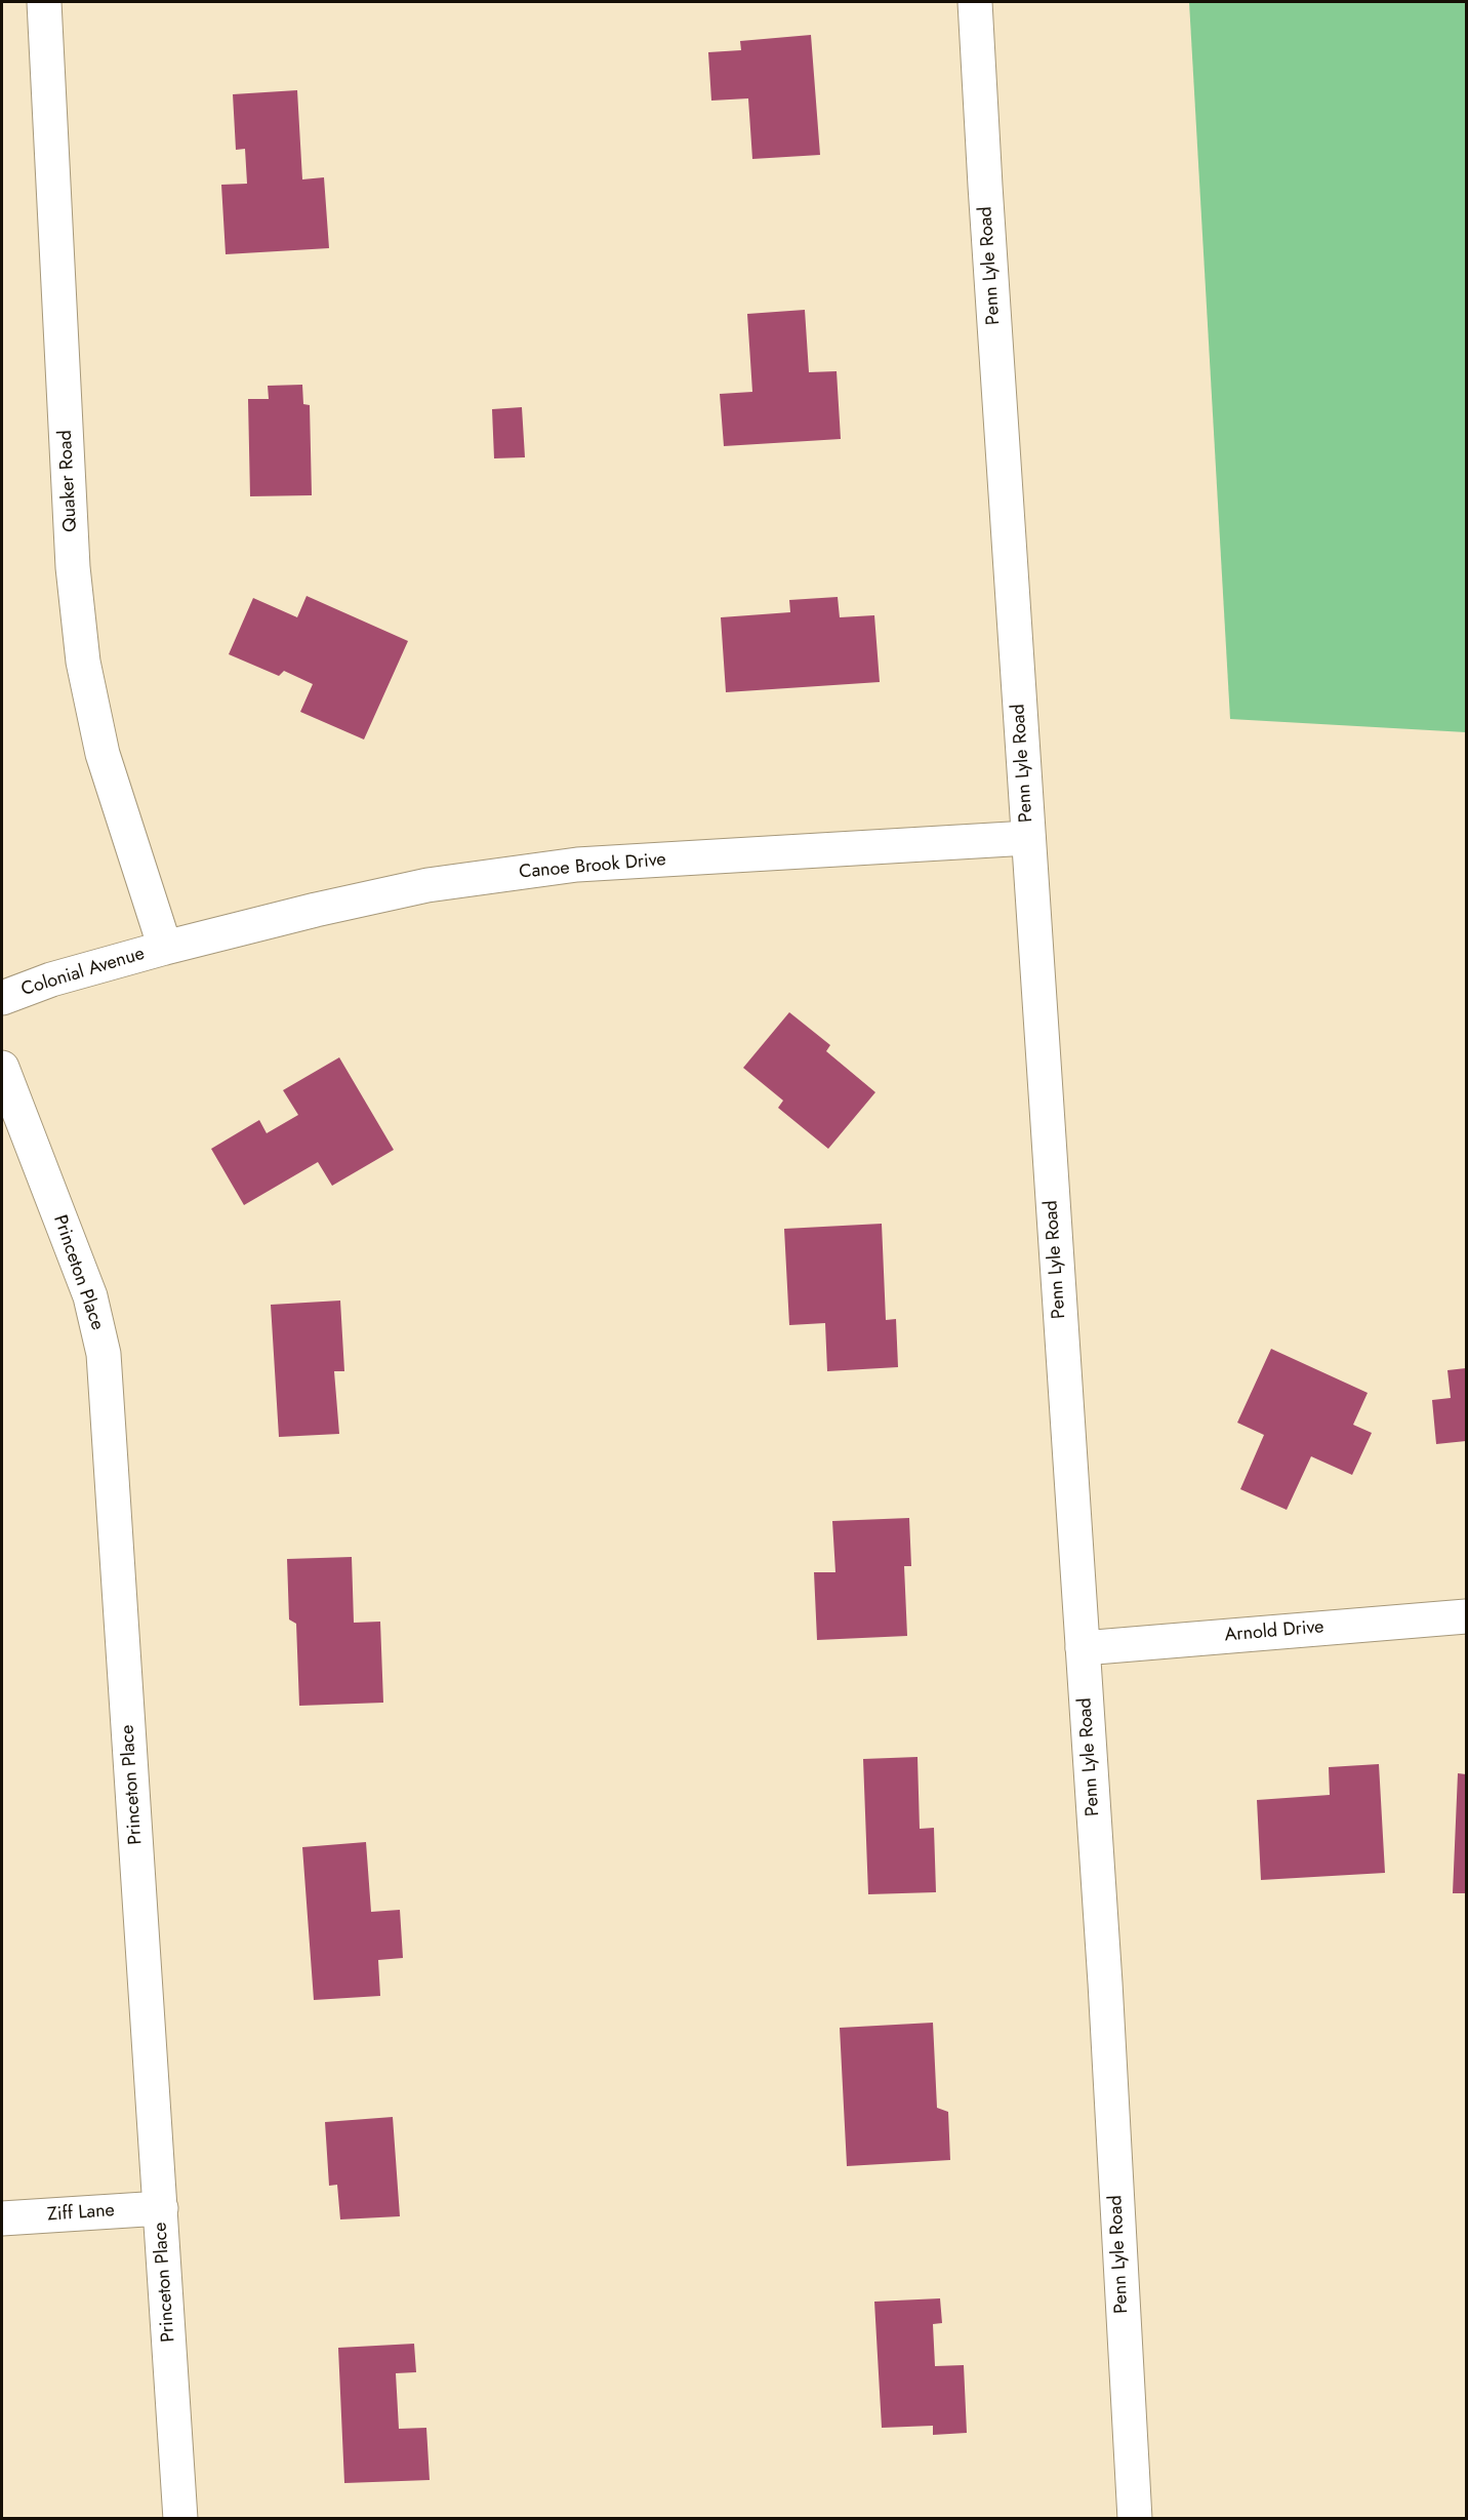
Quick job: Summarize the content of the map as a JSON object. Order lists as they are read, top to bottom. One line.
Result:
{"streets":{"street":["Penn Lyle Road","Quaker Road","Canoe Brook Drive","Colonial Avenue","Princeton Place","Arnold Drive","Ziff Lane"]},"crossings":[["Penn Lyle Road","Canoe Brook Drive"],["Penn Lyle Road","Arnold Drive"],["Quaker Road","Canoe Brook Drive"],["Quaker Road","Colonial Avenue"],["Canoe Brook Drive","Colonial Avenue"],["Princeton Place","Ziff Lane"]]}
